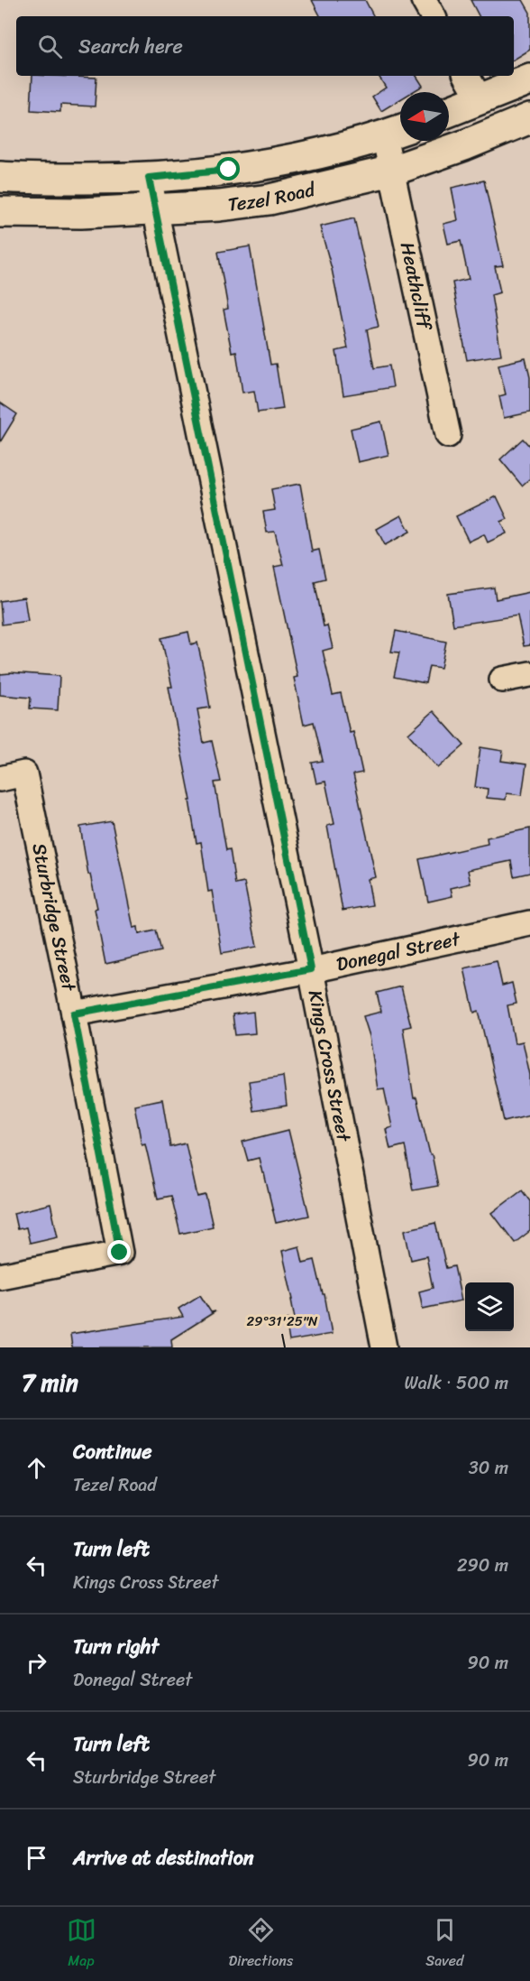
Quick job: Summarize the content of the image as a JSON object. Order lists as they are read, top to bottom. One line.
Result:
{"streets":{"main road":["Tezel Road"],"street":["Heathcliff","Sturbridge Street","Donegal Street","Kings Cross Street"]},"crossings":[["Tezel Road","Heathcliff"],["Tezel Road","Kings Cross Street"],["Sturbridge Street","Donegal Street"],["Donegal Street","Kings Cross Street"]],"north":"left","page":{"search":"Search here","heading":["7 min","Walk · 500 m"],"list":[["Continue","Tezel Road","30 m"],["Turn left","Kings Cross Street","290 m"],["Turn right","Donegal Street","90 m"],["Turn left","Sturbridge Street","90 m"],"Arrive at destination"],"nav":["Map","Directions","Saved"]},"coordinates":["29°31'25\"N"]}
